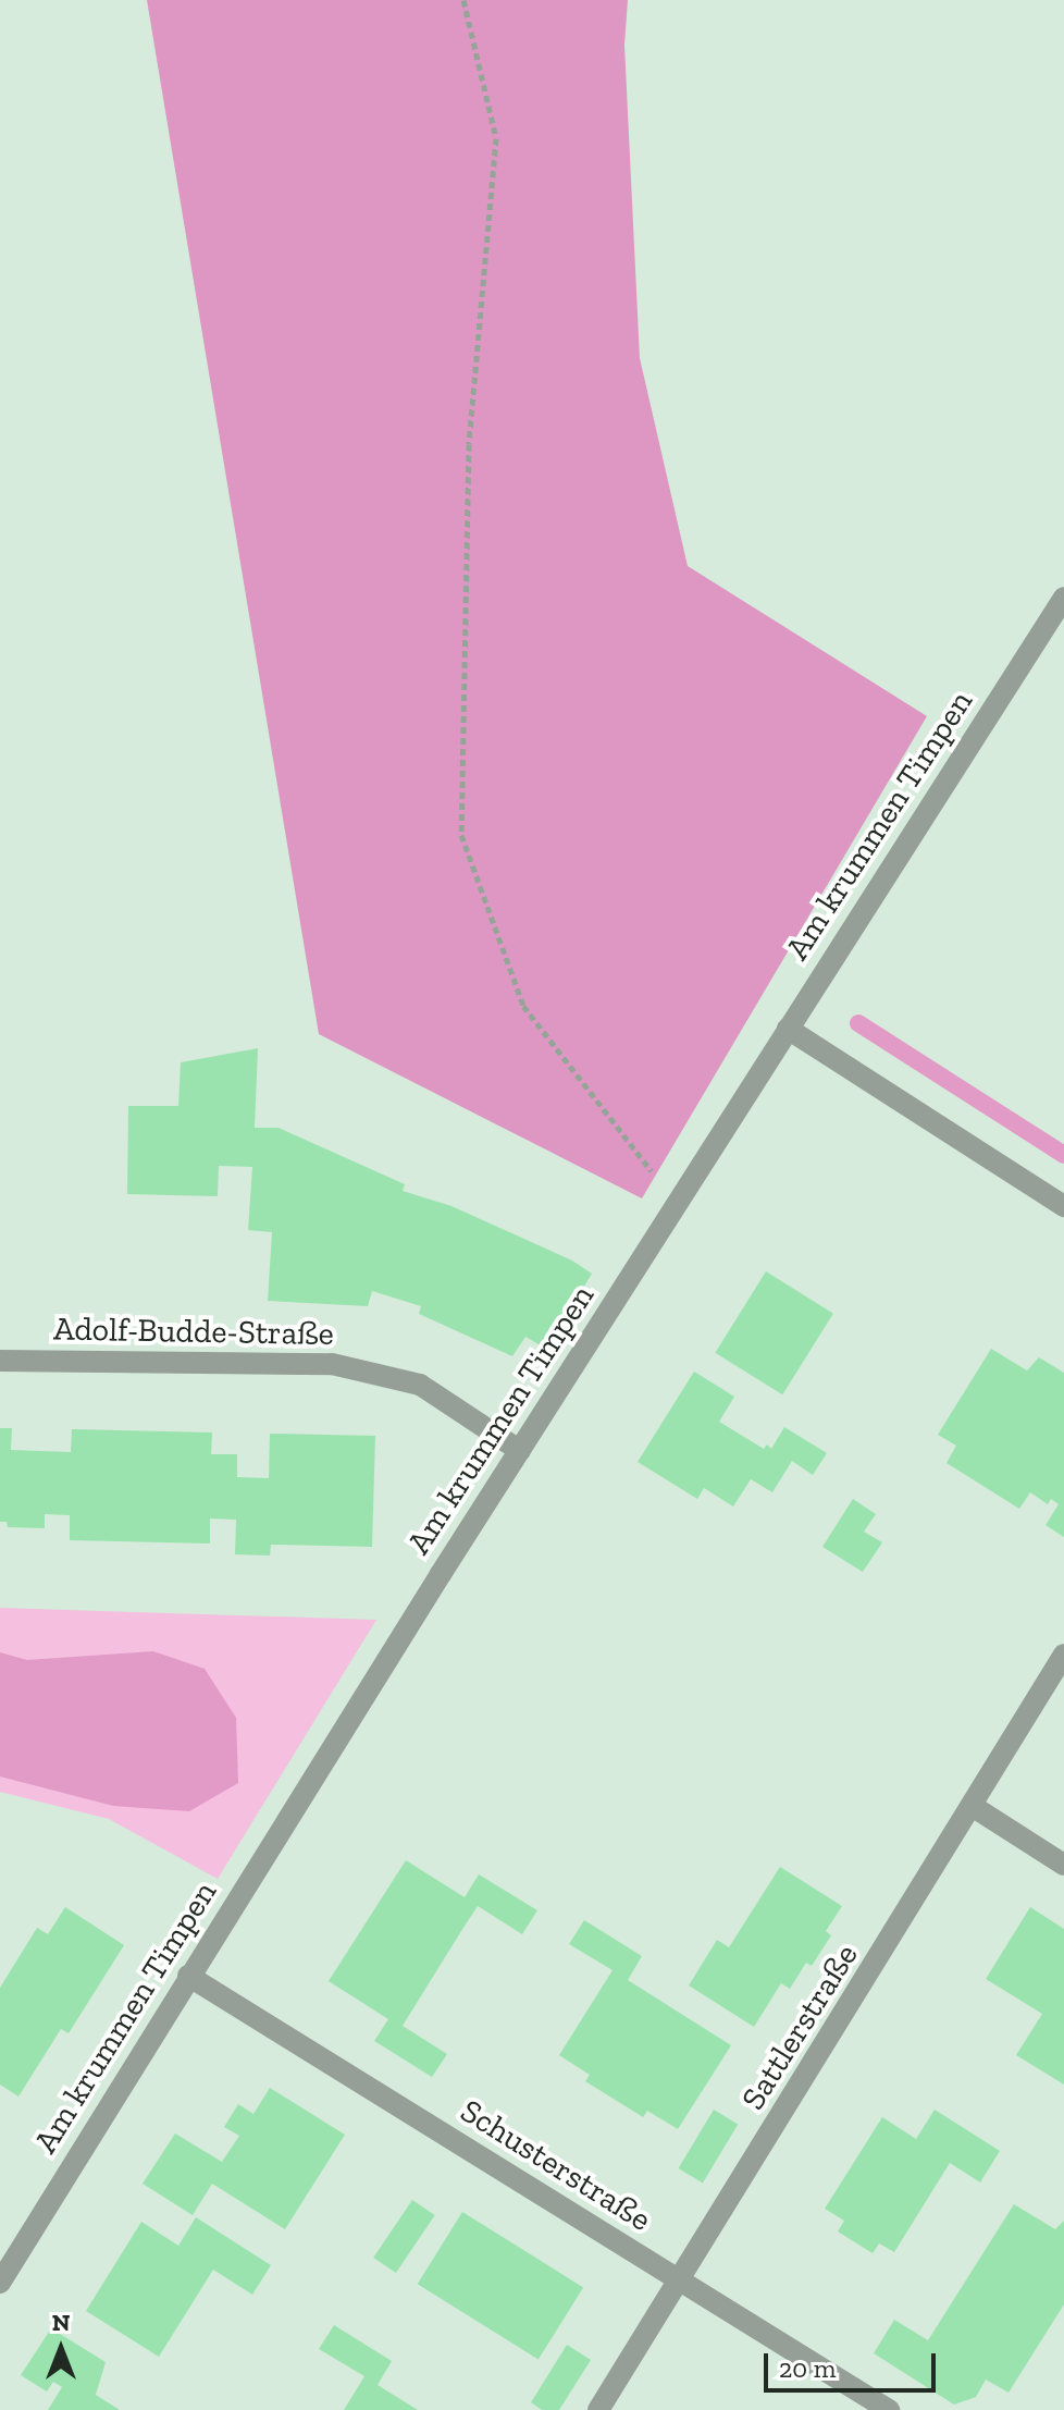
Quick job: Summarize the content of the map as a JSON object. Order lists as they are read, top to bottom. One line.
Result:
{"streets":{"street":["Am krummen Timpen","Adolf-Budde-Straße","Sattlerstraße","Schusterstraße"]},"crossings":[["Am krummen Timpen","Adolf-Budde-Straße"],["Am krummen Timpen","Schusterstraße"],["Sattlerstraße","Schusterstraße"]],"scale_bar":"20 m","north":"top"}
